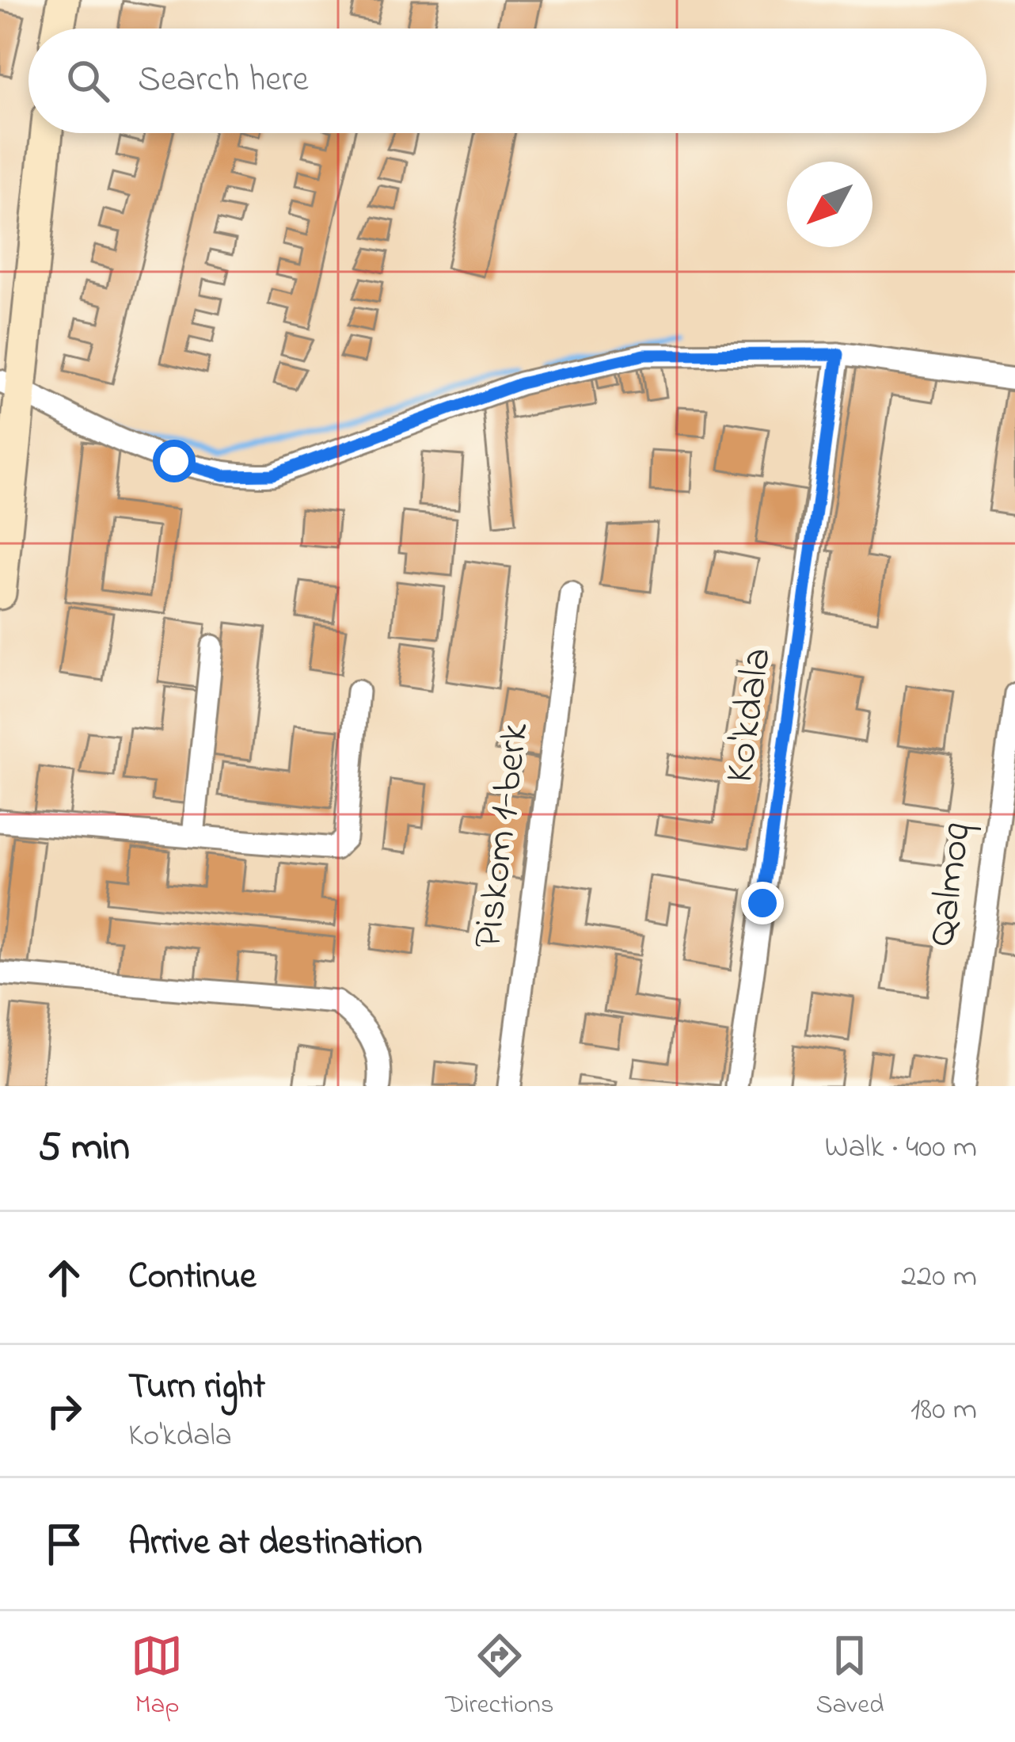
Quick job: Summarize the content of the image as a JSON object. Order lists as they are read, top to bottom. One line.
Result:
{"streets":{"street":["Ko'kdala","Piskom 1-berk","Qalmoq"]},"north":"bottom left","page":{"search":"Search here","heading":["5 min","Walk · 400 m"],"list":[["Continue","220 m"],["Turn right","Ko'kdala","180 m"],"Arrive at destination"],"nav":["Map","Directions","Saved"]}}
